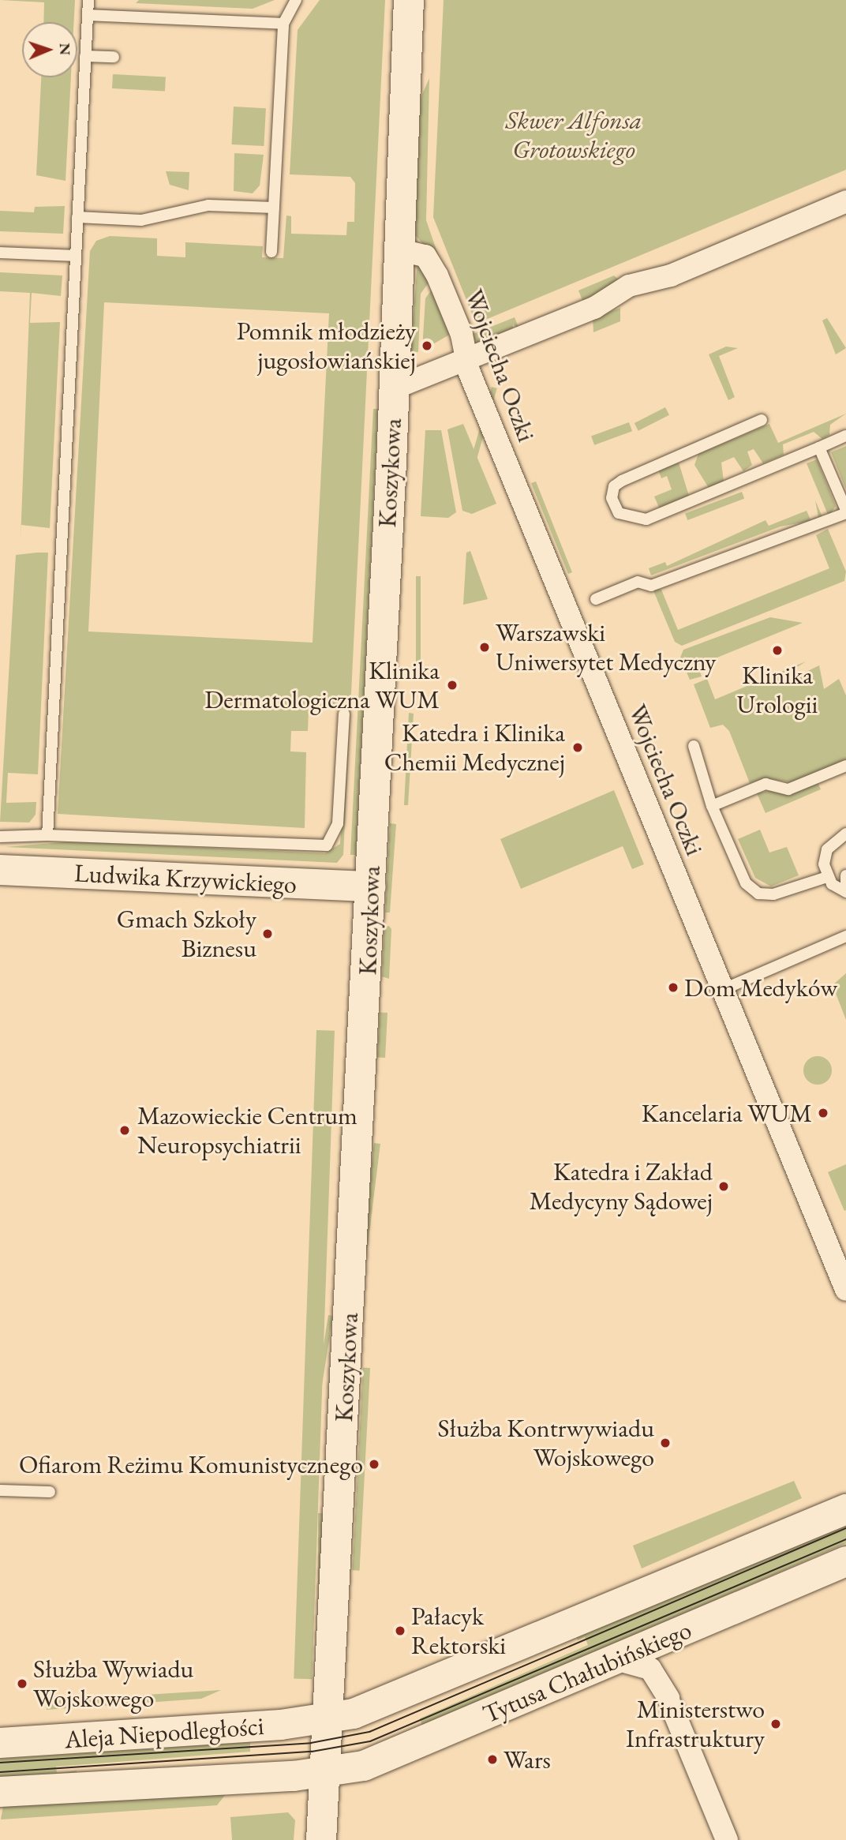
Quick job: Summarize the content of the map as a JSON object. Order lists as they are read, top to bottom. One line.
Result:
{"streets":{"street":["Wojciecha Oczki","Koszykowa","Ludwika Krzywickiego","Tytusa Chałubińskiego","Aleja Niepodległości"]},"crossings":[["Wojciecha Oczki","Koszykowa"],["Koszykowa","Ludwika Krzywickiego"],["Koszykowa","Tytusa Chałubińskiego"],["Koszykowa","Aleja Niepodległości"],["Tytusa Chałubińskiego","Aleja Niepodległości"]],"parks":["Skwer Alfonsa Grotowskiego"],"places":["Pomnik młodzieży jugosłowiańskiej","Warszawski Uniwersytet Medyczny","Klinika Urologii","Klinika Dermatologiczna WUM","Katedra i Klinika Chemii Medycznej","Gmach Szkoły Biznesu","Dom Medyków","Kancelaria WUM","Mazowieckie Centrum Neuropsychiatrii","Katedra i Zakład Medycyny Sądowej","Służba Kontrwywiadu Wojskowego","Ofiarom Reżimu Komunistycznego","Pałacyk Rektorski","Służba Wywiadu Wojskowego","Ministerstwo Infrastruktury","Wars"],"north":"right"}
